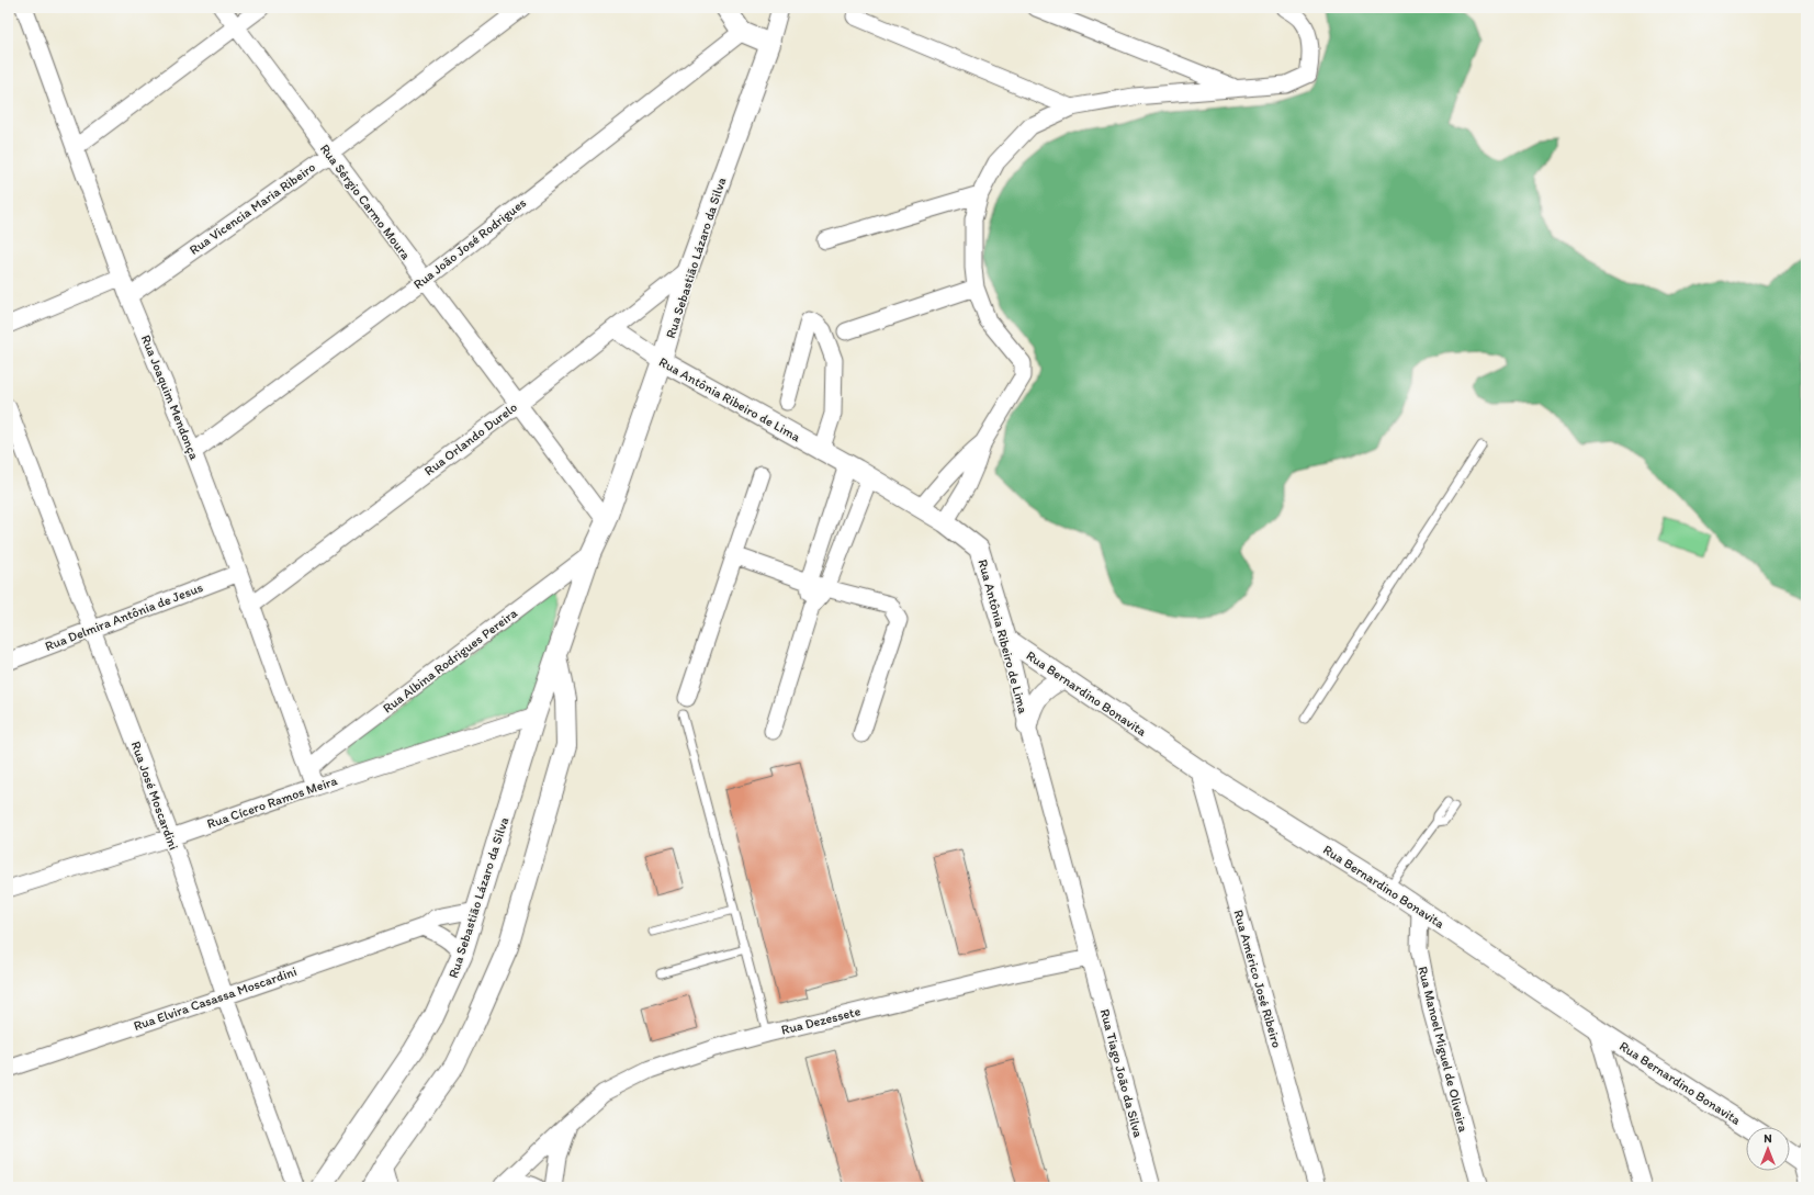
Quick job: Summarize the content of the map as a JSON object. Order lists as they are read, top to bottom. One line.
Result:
{"streets":{"street":["Rua Sérgio Carmo Moura","Rua Vicencia Maria Ribeiro","Rua João José Rodrigues","Rua Sebastião Lázaro da Silva","Rua Joaquim Mendonça","Rua Antônia Ribeiro de Lima","Rua Orlando Durelo","Rua Delmira Antônia de Jesus","Rua Albina Rodrigues Pereira","Rua Bernardino Bonavita","Rua José Moscardini","Rua Cícero Ramos Meira","Rua Américo José Ribeiro","Rua Elvira Casassa Moscardini","Rua Dezessete","Rua Manoel Miguel de Oliveira","Rua Tiago João da Silva"]},"crossings":[["Rua Sérgio Carmo Moura","Rua Vicencia Maria Ribeiro"],["Rua Sérgio Carmo Moura","Rua João José Rodrigues"],["Rua Sérgio Carmo Moura","Rua Sebastião Lázaro da Silva"],["Rua Sérgio Carmo Moura","Rua Orlando Durelo"],["Rua Vicencia Maria Ribeiro","Rua Joaquim Mendonça"],["Rua João José Rodrigues","Rua Joaquim Mendonça"],["Rua Sebastião Lázaro da Silva","Rua Antônia Ribeiro de Lima"],["Rua Sebastião Lázaro da Silva","Rua Orlando Durelo"],["Rua Sebastião Lázaro da Silva","Rua Albina Rodrigues Pereira"],["Rua Sebastião Lázaro da Silva","Rua Cícero Ramos Meira"],["Rua Sebastião Lázaro da Silva","Rua Elvira Casassa Moscardini"],["Rua Joaquim Mendonça","Rua Orlando Durelo"],["Rua Joaquim Mendonça","Rua Delmira Antônia de Jesus"],["Rua Joaquim Mendonça","Rua Albina Rodrigues Pereira"],["Rua Joaquim Mendonça","Rua Cícero Ramos Meira"],["Rua Antônia Ribeiro de Lima","Rua Orlando Durelo"],["Rua Antônia Ribeiro de Lima","Rua Bernardino Bonavita"],["Rua Antônia Ribeiro de Lima","Rua Dezessete"],["Rua Antônia Ribeiro de Lima","Rua Tiago João da Silva"],["Rua Delmira Antônia de Jesus","Rua José Moscardini"],["Rua Bernardino Bonavita","Rua Américo José Ribeiro"],["Rua Bernardino Bonavita","Rua Manoel Miguel de Oliveira"],["Rua José Moscardini","Rua Cícero Ramos Meira"],["Rua José Moscardini","Rua Elvira Casassa Moscardini"],["Rua Dezessete","Rua Tiago João da Silva"]],"north":"top"}
